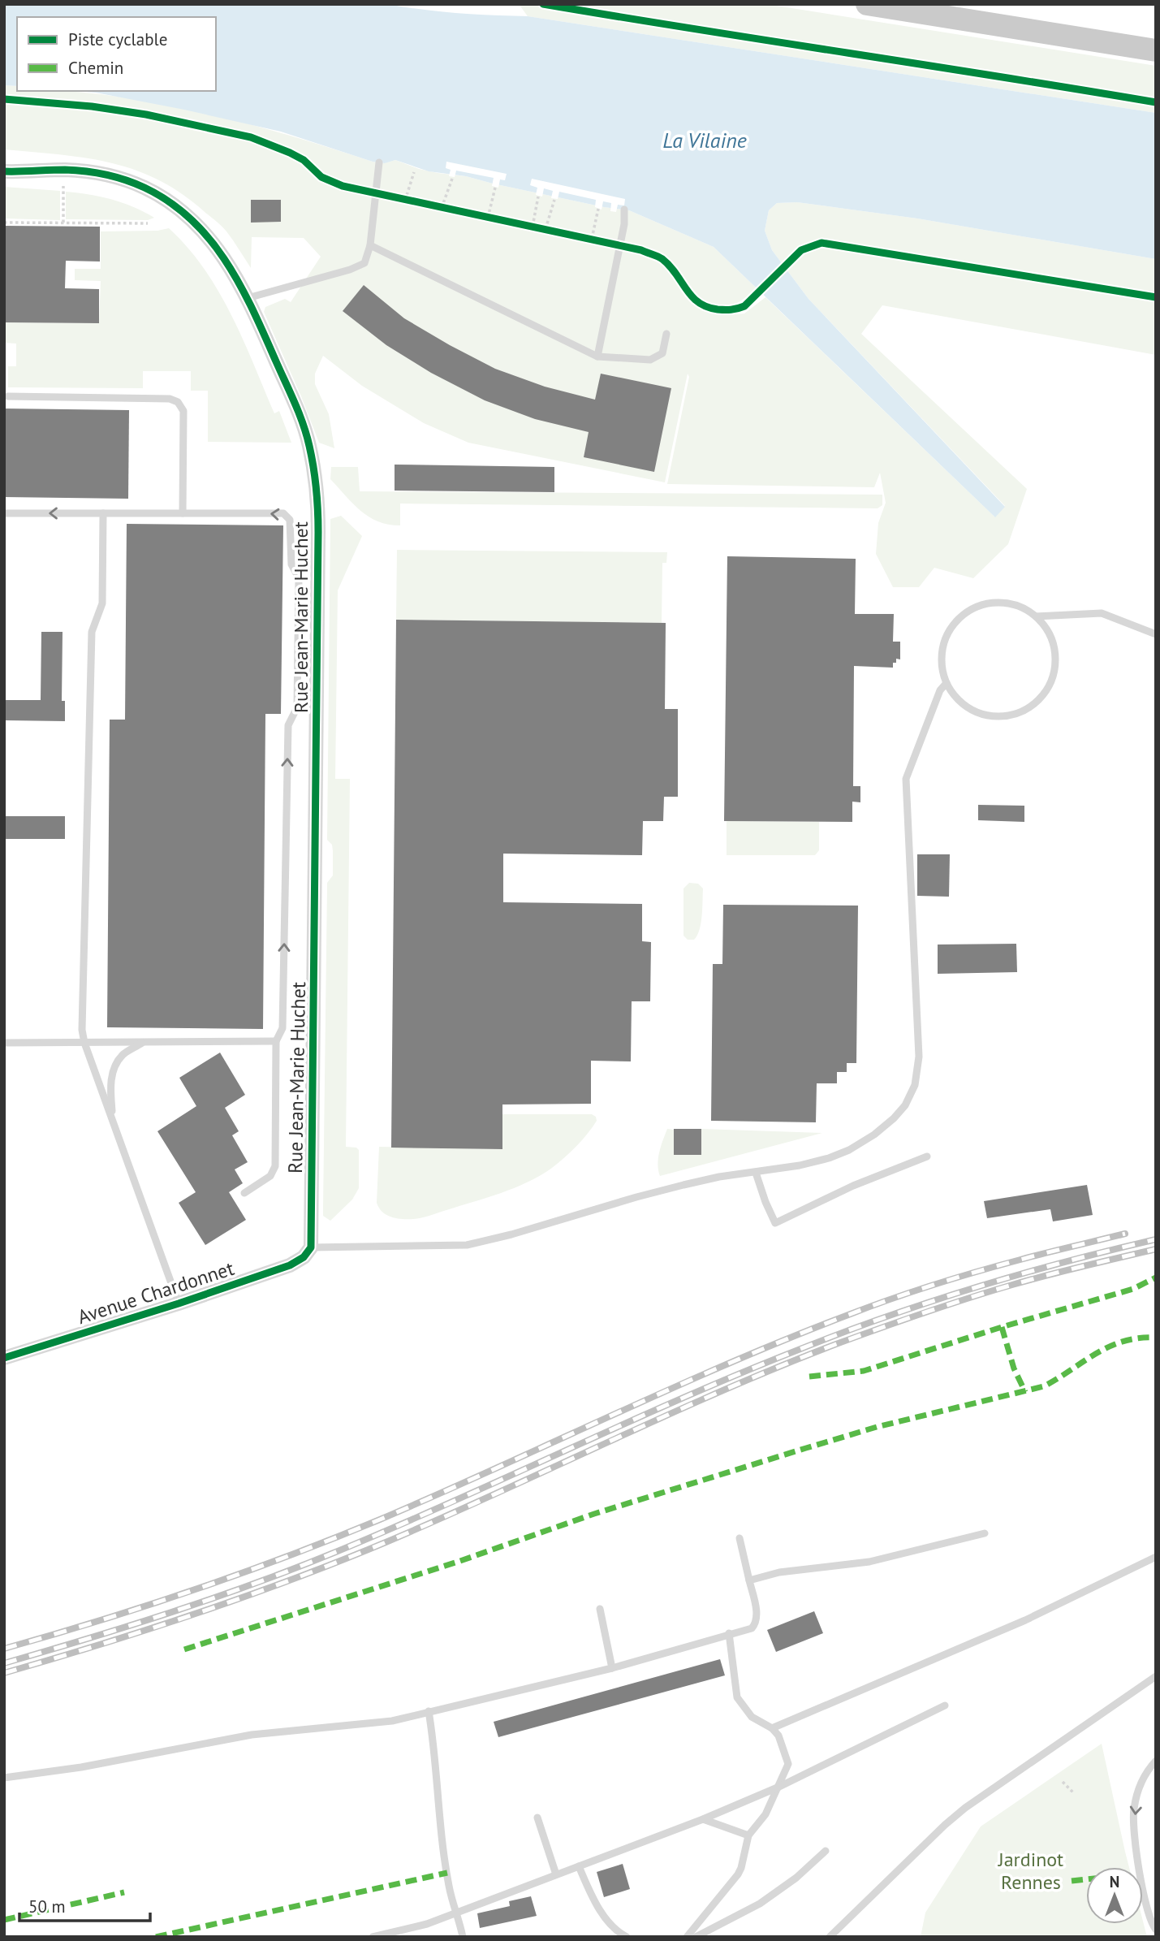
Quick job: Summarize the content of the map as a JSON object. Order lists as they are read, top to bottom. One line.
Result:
{"streets":{"street":["Rue Jean-Marie Huchet","Avenue Chardonnet"]},"crossings":[["Rue Jean-Marie Huchet","Avenue Chardonnet"]],"water":["La Vilaine"],"parks":["Jardinot Rennes"],"legend":["Piste cyclable","Chemin"],"scale_bar":"50 m","north":"top"}
